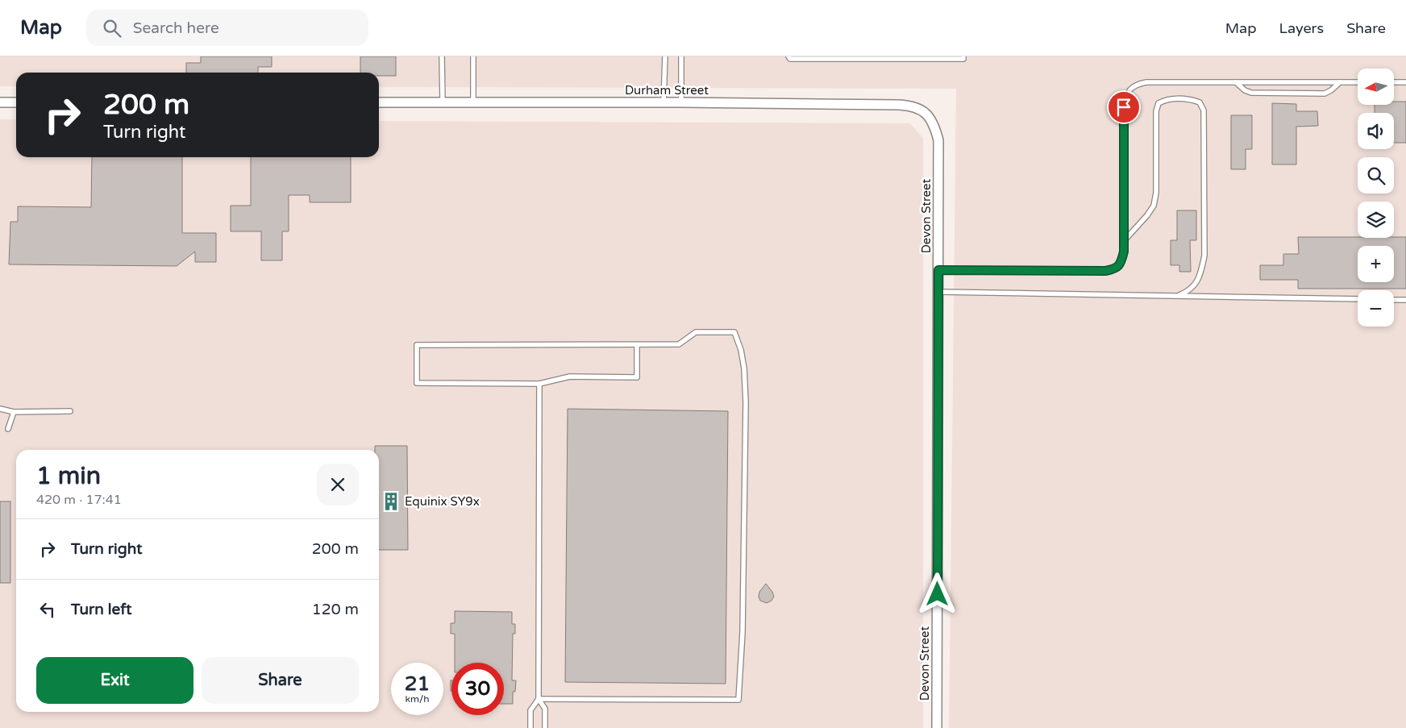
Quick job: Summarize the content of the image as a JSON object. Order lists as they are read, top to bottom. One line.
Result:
{"streets":{"street":["Durham Street","Devon Street"]},"crossings":[["Durham Street","Devon Street"]],"places":{"building":["Equinix SY9x"]},"north":"left","page":{"header":"Map","search":"Search here","nav":["Map","Layers","Share"],"map_buttons":["+","−"],"turn":["200 m","Turn right"],"heading":["1 min","420 m · 17:41"],"list":[{"name":"Turn right","value":"200 m"},{"name":"Turn left","value":"120 m"}],"buttons":["Exit","Share"],"speed":"21 km/h","limit":"30"}}
